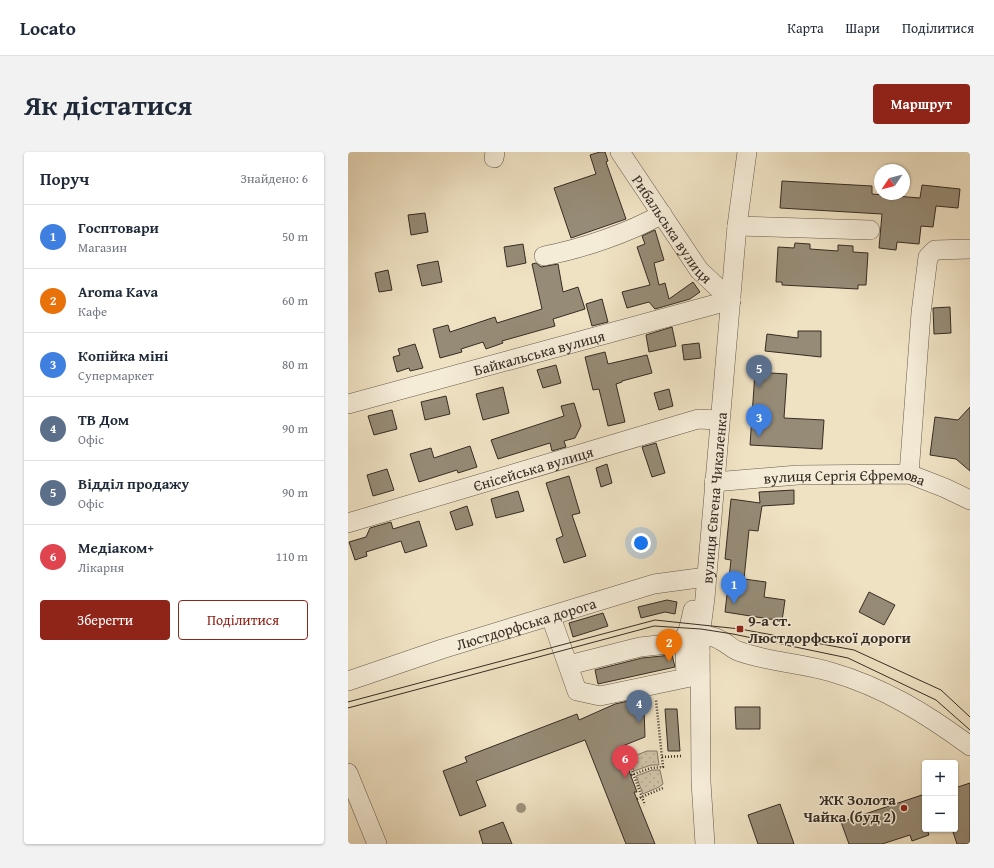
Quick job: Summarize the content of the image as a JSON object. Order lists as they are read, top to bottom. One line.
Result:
{"streets":{"street":["Рибальська вулиця","Байкальська вулиця","Єнісейська вулиця","вулиця Сергія Єфремова","вулиця Євгена Чикаленка","Люстдорфська дорога"]},"crossings":[["Рибальська вулиця","Байкальська вулиця"],["Рибальська вулиця","вулиця Євгена Чикаленка"],["Байкальська вулиця","вулиця Євгена Чикаленка"],["Єнісейська вулиця","вулиця Євгена Чикаленка"],["вулиця Сергія Єфремова","вулиця Євгена Чикаленка"],["вулиця Євгена Чикаленка","Люстдорфська дорога"]],"places":{"transit":["9-а ст. Люстдорфської дороги"],"other":["ЖК Золота Чайка (буд 2)"]},"north":"bottom left","page":{"header":"Locato","nav":["Карта","Шари","Поділитися"],"title":"Як дістатися","buttons":["Маршрут",["Зберегти","Поділитися"]],"heading":["Поруч","Знайдено: 6"],"list":[{"mark":"1","name":"Госптовари","note":"Магазин","value":"50 m"},{"mark":"2","name":"Aroma Kava","note":"Кафе","value":"60 m"},{"mark":"3","name":"Копійка міні","note":"Супермаркет","value":"80 m"},{"mark":"4","name":"ТВ Дом","note":"Офіс","value":"90 m"},{"mark":"5","name":"Відділ продажу","note":"Офіс","value":"90 m"},{"mark":"6","name":"Медіаком+","note":"Лікарня","value":"110 m"}],"pins":["5","3","1","2","4","6"],"map_buttons":["+","−"]}}
